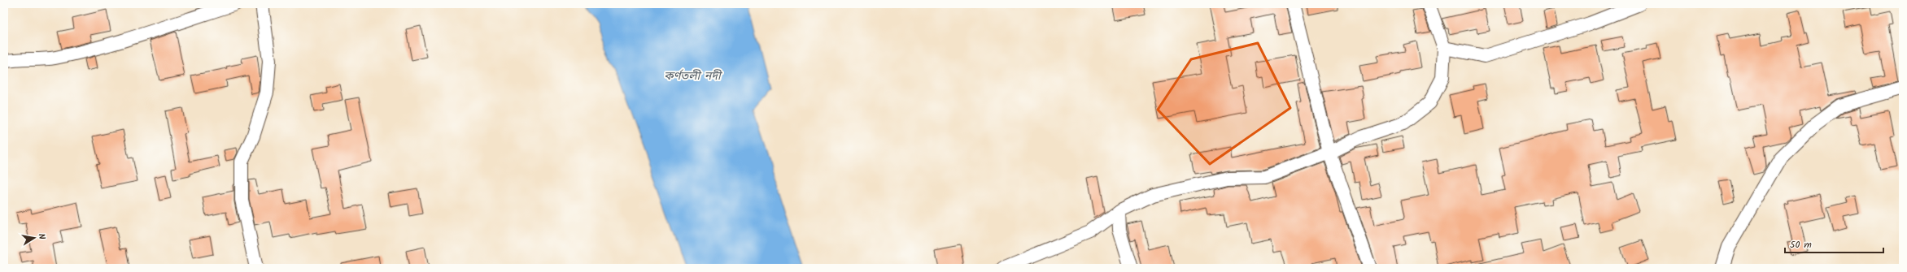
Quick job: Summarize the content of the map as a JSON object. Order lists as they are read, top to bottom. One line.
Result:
{"water":["কর্ণতলী নদী"],"scale_bar":"50 m","north":"right"}
